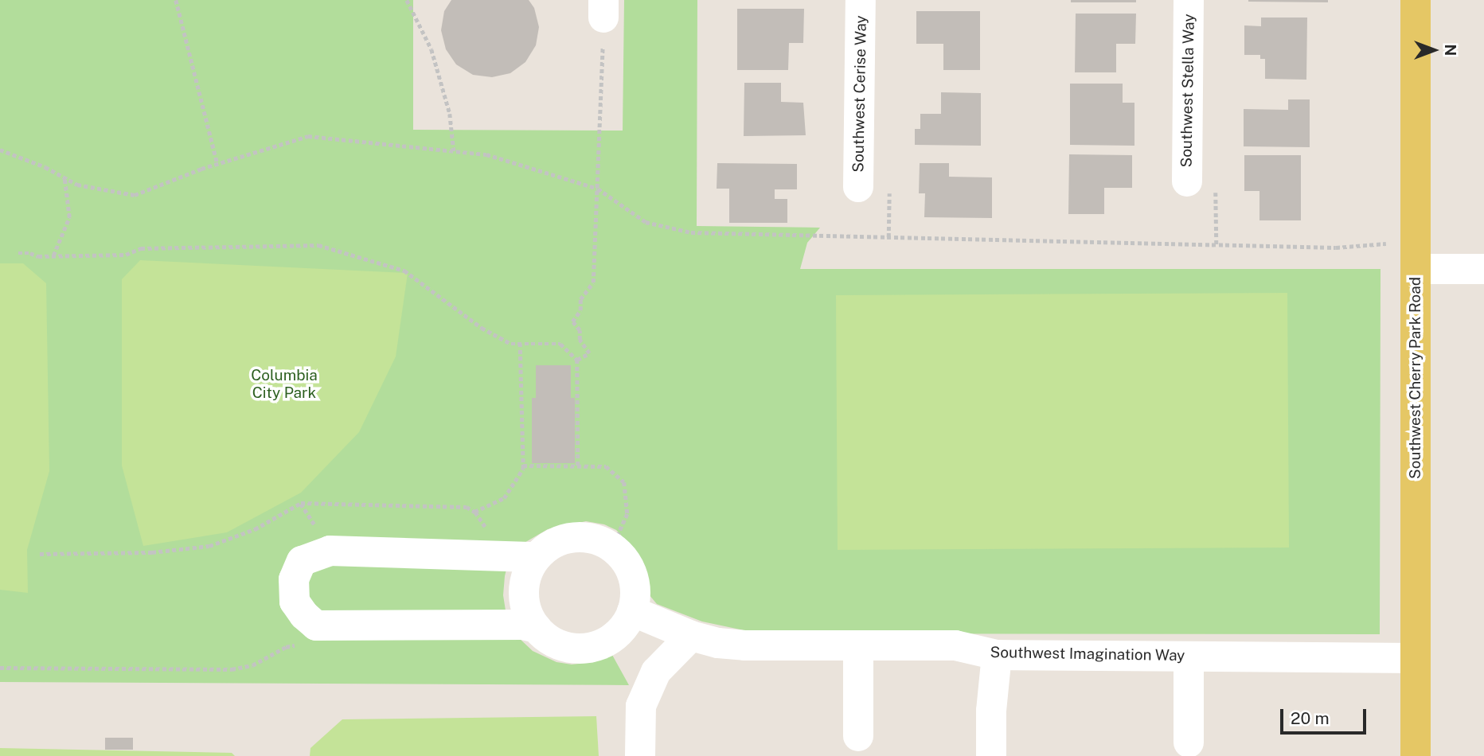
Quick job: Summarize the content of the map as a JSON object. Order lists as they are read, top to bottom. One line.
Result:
{"streets":{"main road":["Southwest Cherry Park Road"],"street":["Southwest Stella Way","Southwest Cerise Way","Southwest Imagination Way"]},"crossings":[["Southwest Cherry Park Road","Southwest Imagination Way"]],"parks":["Columbia City Park"],"scale_bar":"20 m","north":"right"}
